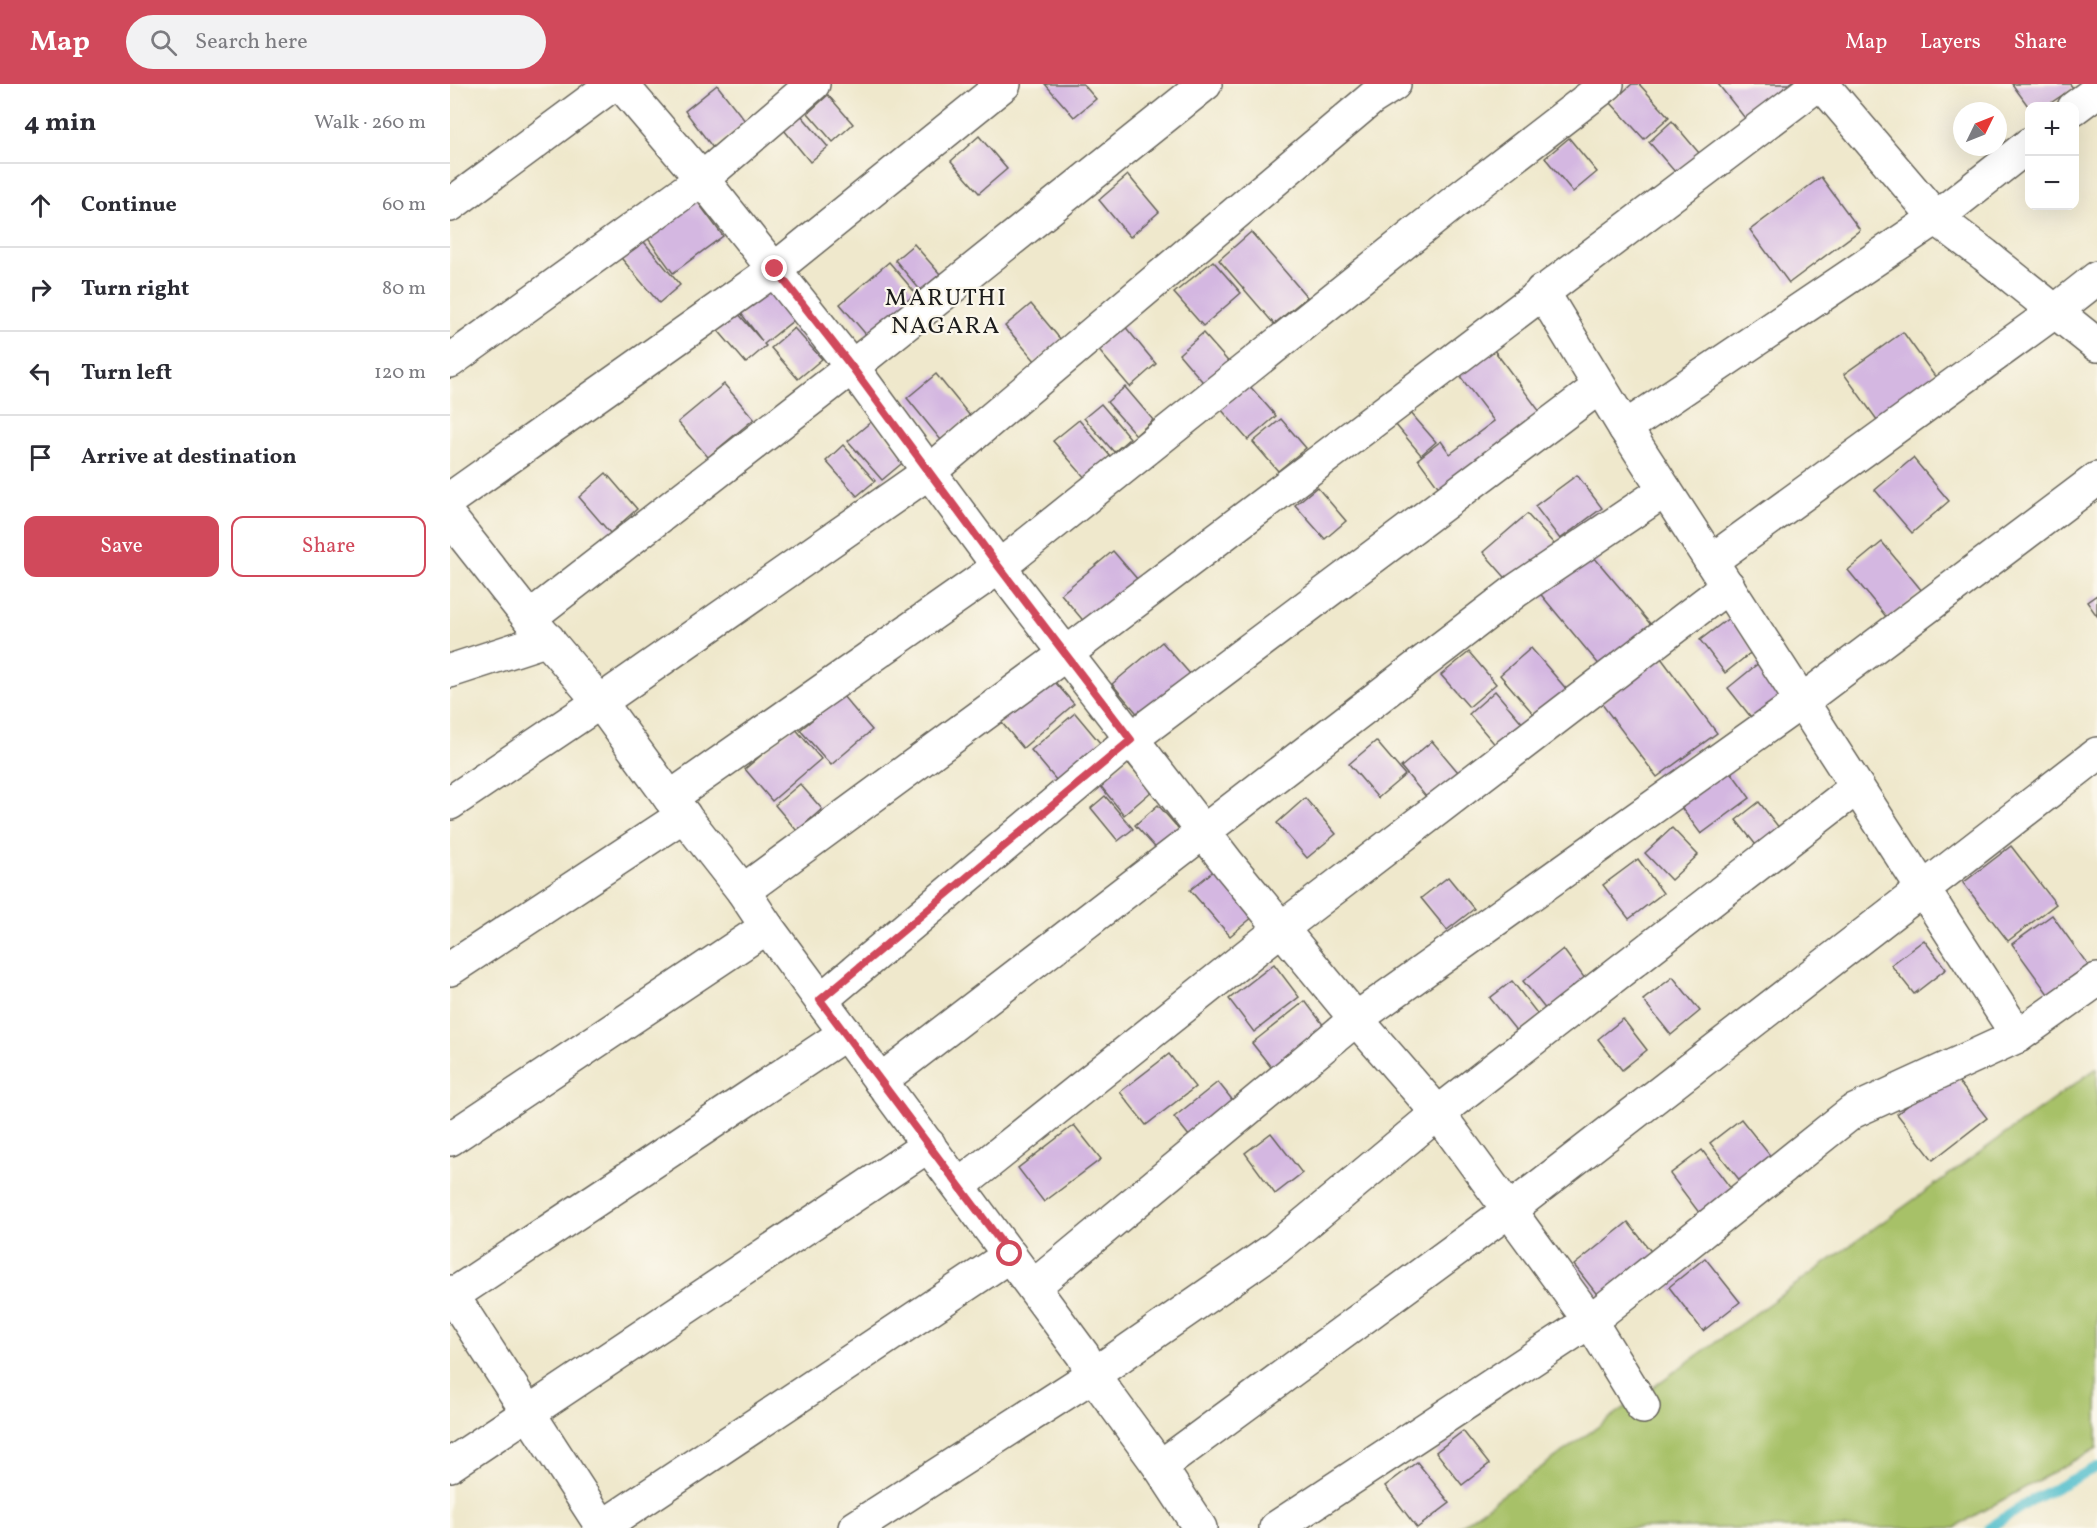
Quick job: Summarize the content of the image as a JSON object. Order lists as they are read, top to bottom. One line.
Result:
{"districts":["MARUTHI NAGARA"],"north":"top right","page":{"header":"Map","search":"Search here","nav":["Map","Layers","Share"],"heading":["4 min","Walk · 260 m"],"map_buttons":["+","−"],"list":[["Continue","60 m"],["Turn right","80 m"],["Turn left","120 m"],"Arrive at destination"],"buttons":["Save","Share"]}}
